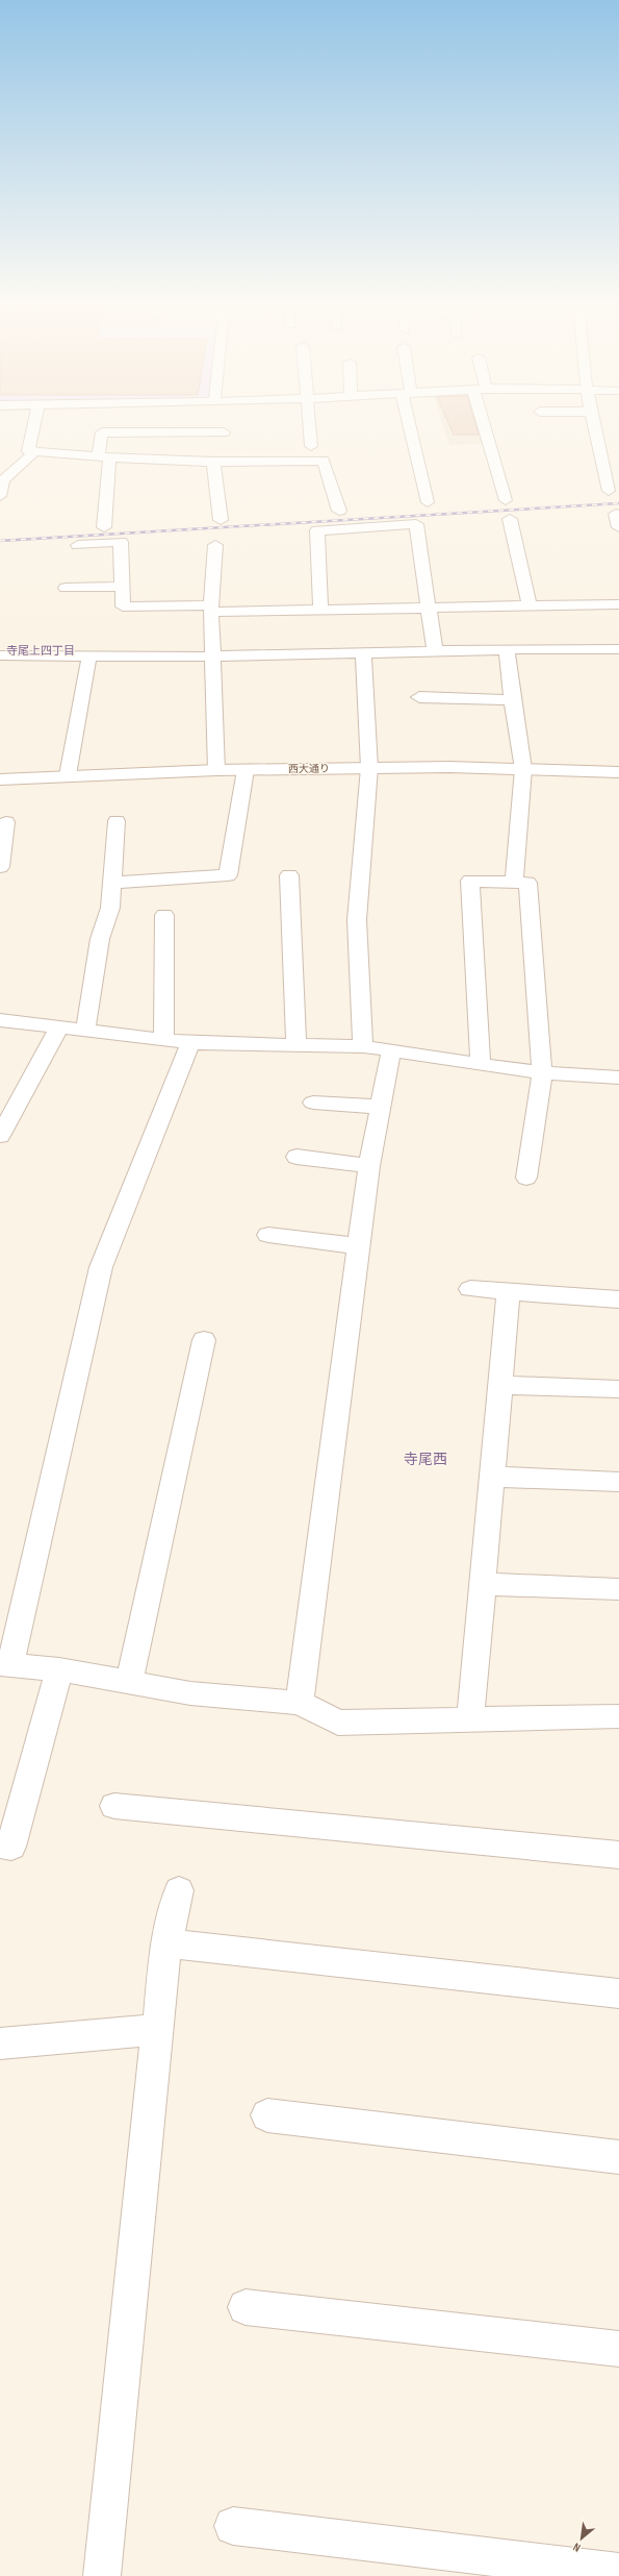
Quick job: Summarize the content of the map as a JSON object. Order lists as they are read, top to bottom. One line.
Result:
{"streets":{"street":["西大通り"]},"districts":["寺尾上四丁目","寺尾西"],"north":"bottom left"}
